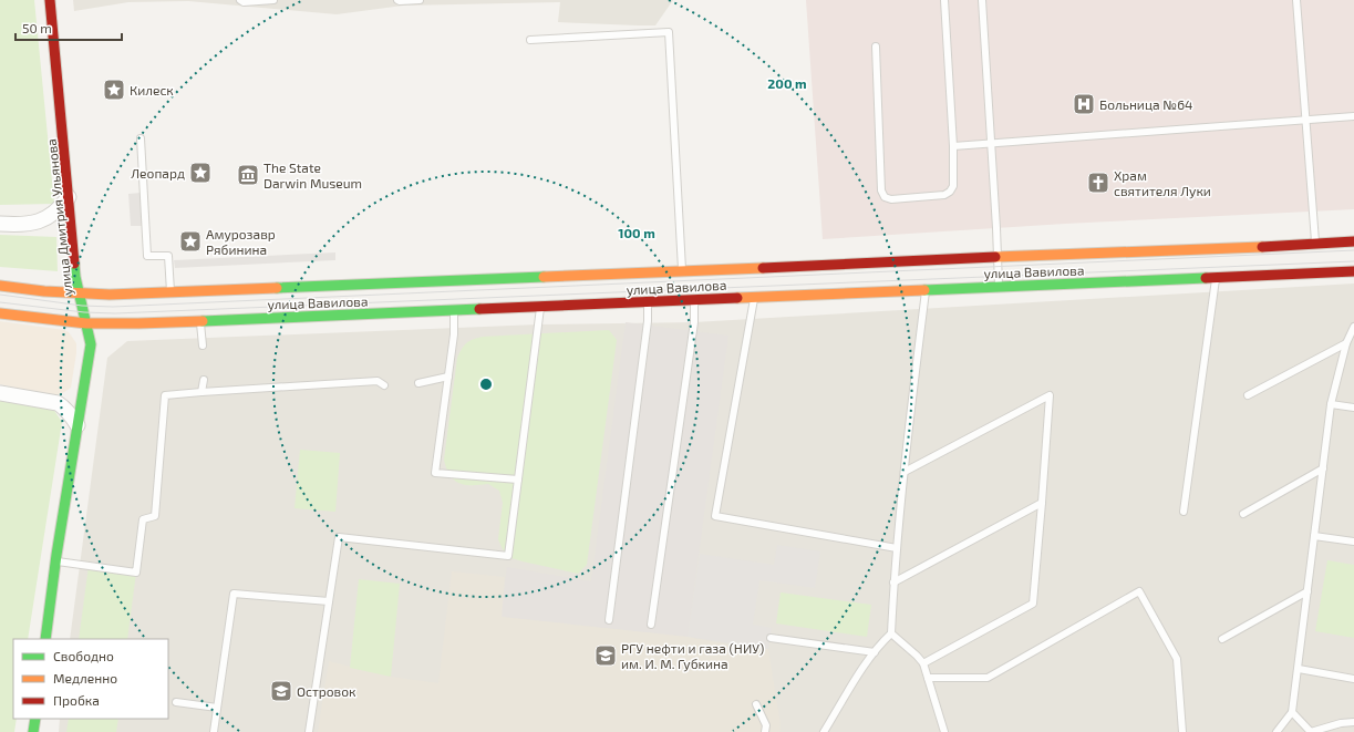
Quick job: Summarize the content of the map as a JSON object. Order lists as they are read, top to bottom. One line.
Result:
{"streets":{"main road":["улица Дмитрия Ульянова","улица Вавилова"]},"crossings":[["улица Дмитрия Ульянова","улица Вавилова"]],"places":{"place":["Килеск","Леопард","Амурозавр Рябинина"],"hospital":["Больница №64"],"museum":["The State Darwin Museum"],"church":["Храм святителя Луки"],"school or university":["РГУ нефти и газа (НИУ) им. И. М. Губкина","Островок"]},"legend":["Свободно","Медленно","Пробка"],"scale_bar":"50 m","rings":["200 m","100 m"]}
